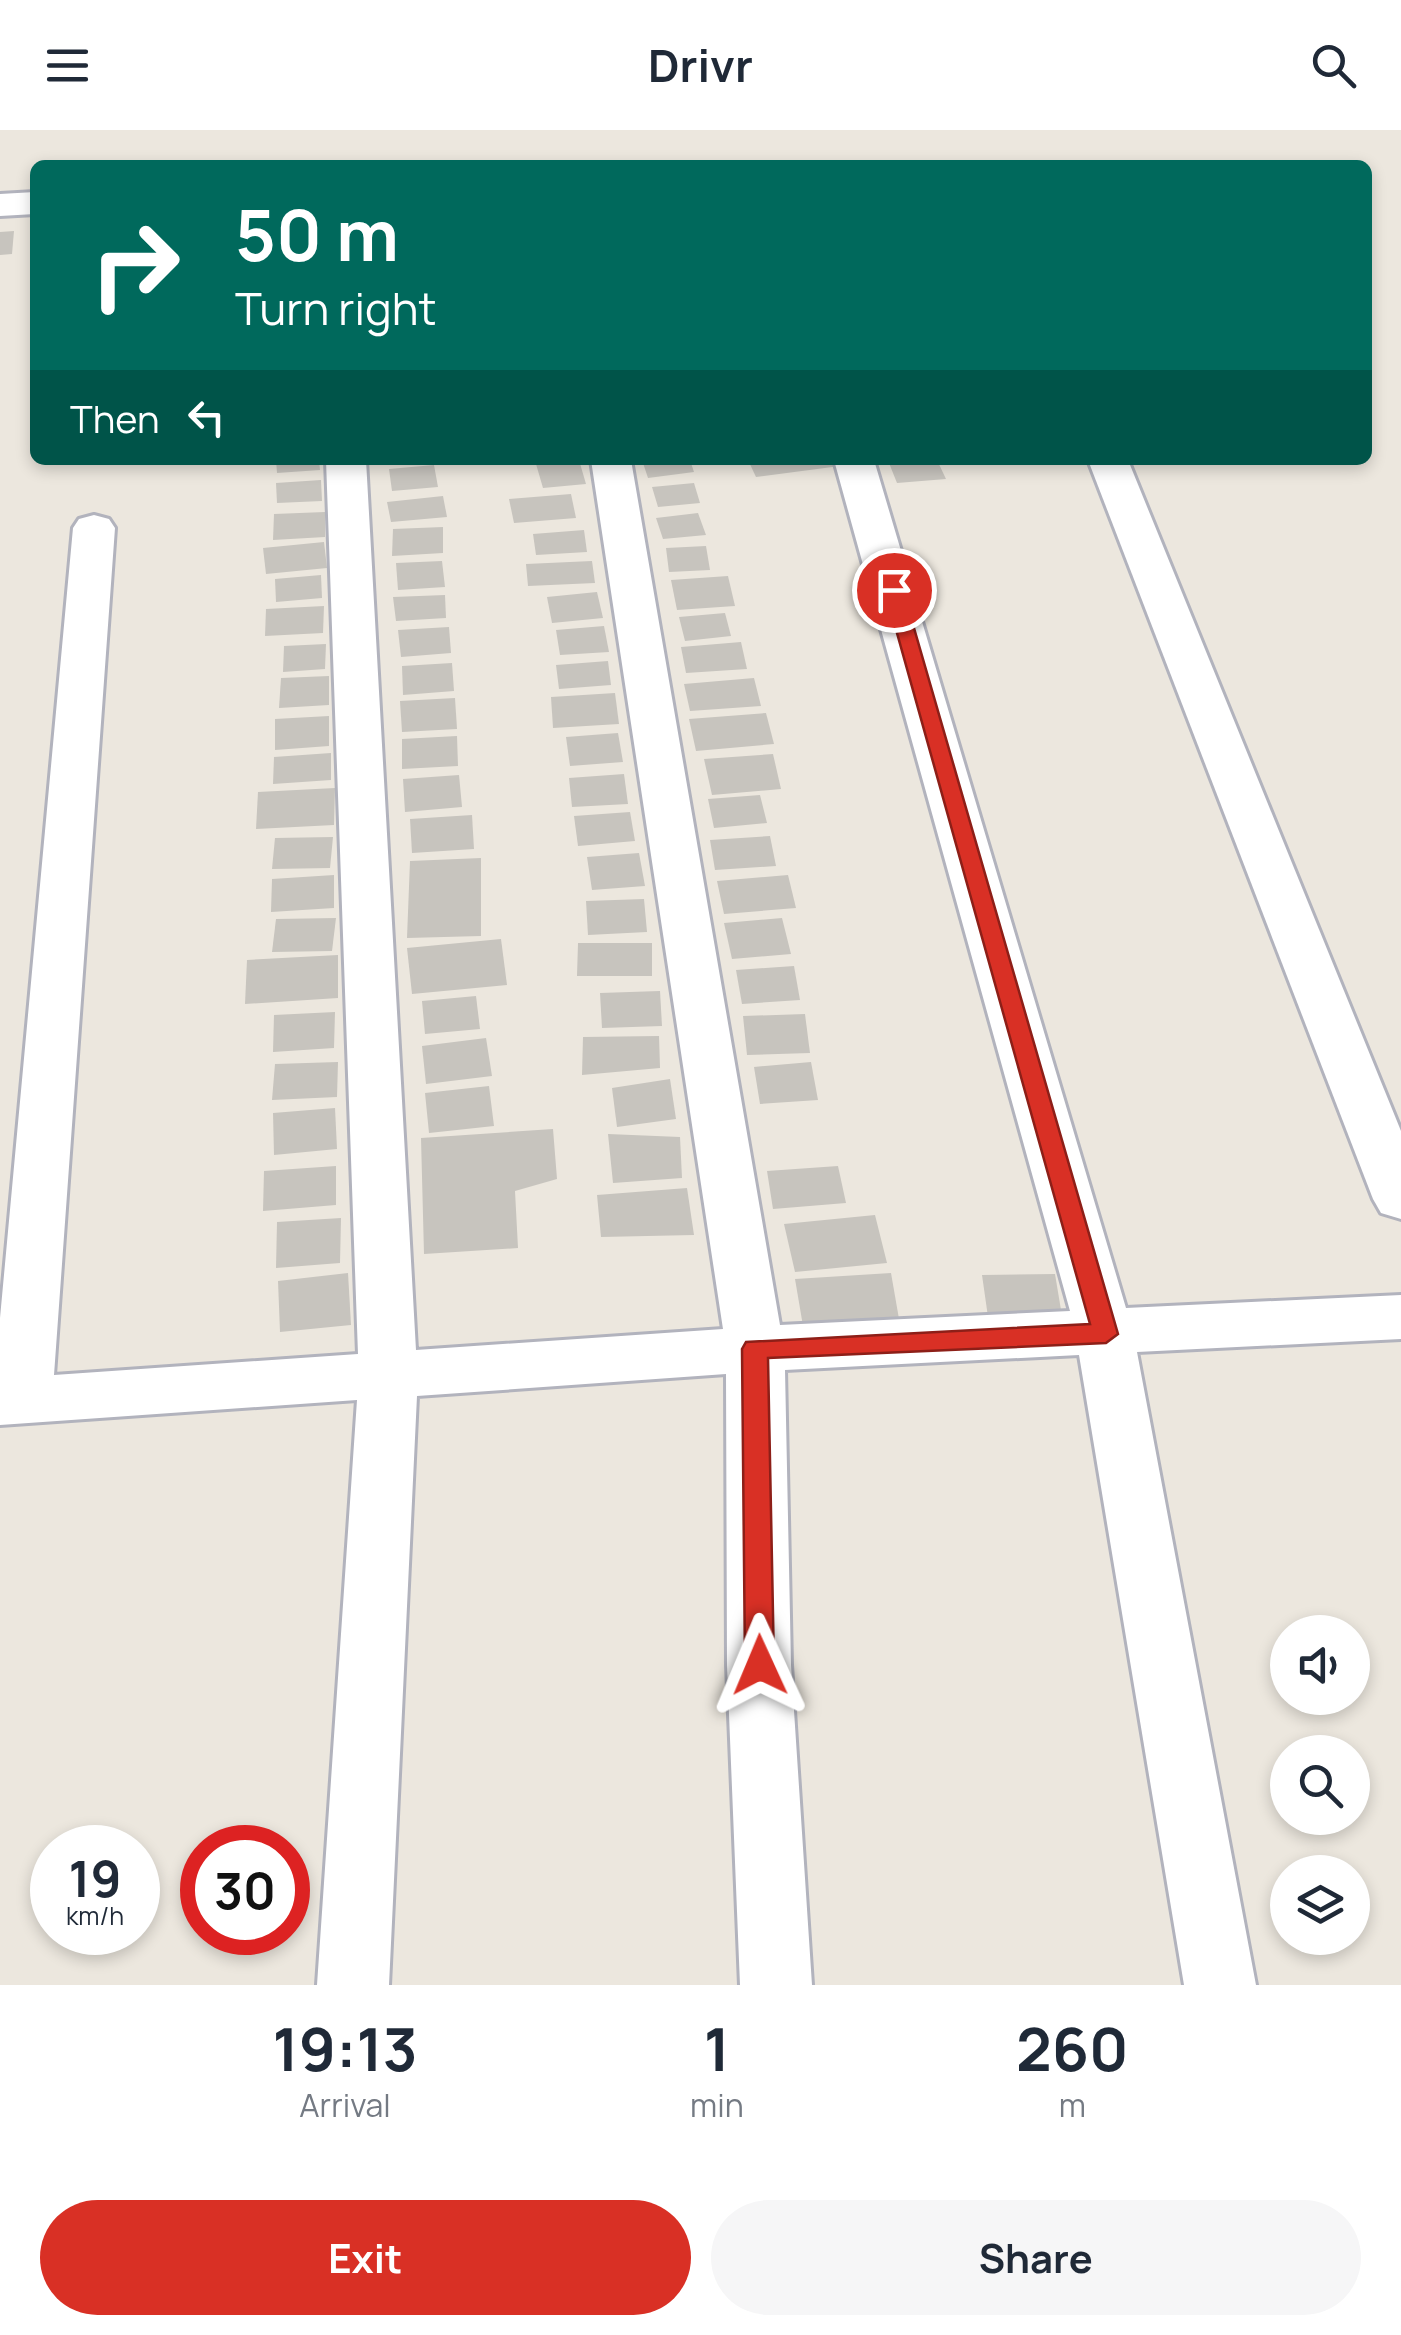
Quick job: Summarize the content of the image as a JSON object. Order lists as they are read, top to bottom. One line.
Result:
{"page":{"header":"Drivr","turn":["50 m","Turn right"],"then":"Then","speed":"19 km/h","limit":"30","eta":["19:13","Arrival","1","min","260","m"],"buttons":["Exit","Share"]}}
